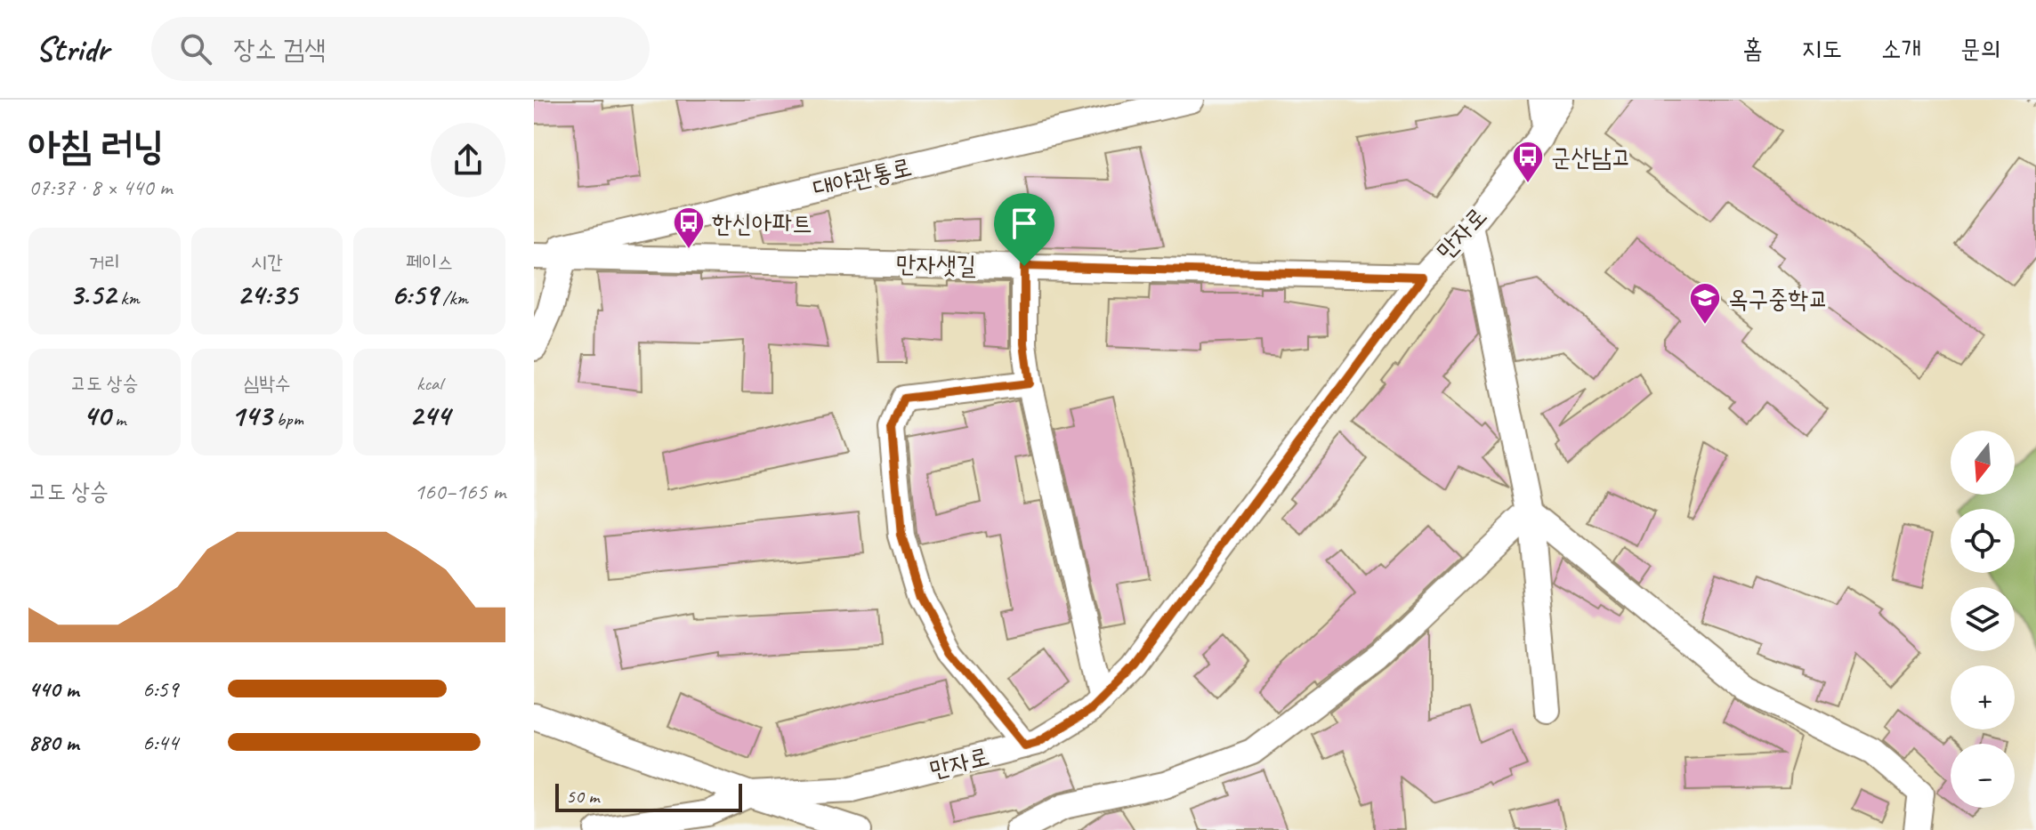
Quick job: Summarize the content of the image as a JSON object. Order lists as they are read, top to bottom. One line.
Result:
{"streets":{"street":["대야관통로","만자로","만자샛길"]},"crossings":[["대야관통로","만자샛길"],["만자로","만자샛길"]],"places":{"bus stop":["군산남고","한신아파트"],"school or university":["옥구중학교"]},"scale_bar":"50 m","north":"bottom","page":{"header":"Stridr","search":"장소 검색","nav":["홈","지도","소개","문의"],"heading":["아침 러닝","07:37 · 8 × 440 m"],"stats":[["거리","3.52 km"],["시간","24:35"],["페이스","6:59 /km"],["고도 상승","40 m"],["심박수","143 bpm"],["kcal","244"]],"map_buttons":["+","−"],"chart":["고도 상승","160–165 m"],"list":[{"name":"440 m","note":"6:59"},{"name":"880 m","note":"6:44"}],"scale":"50 m"}}
